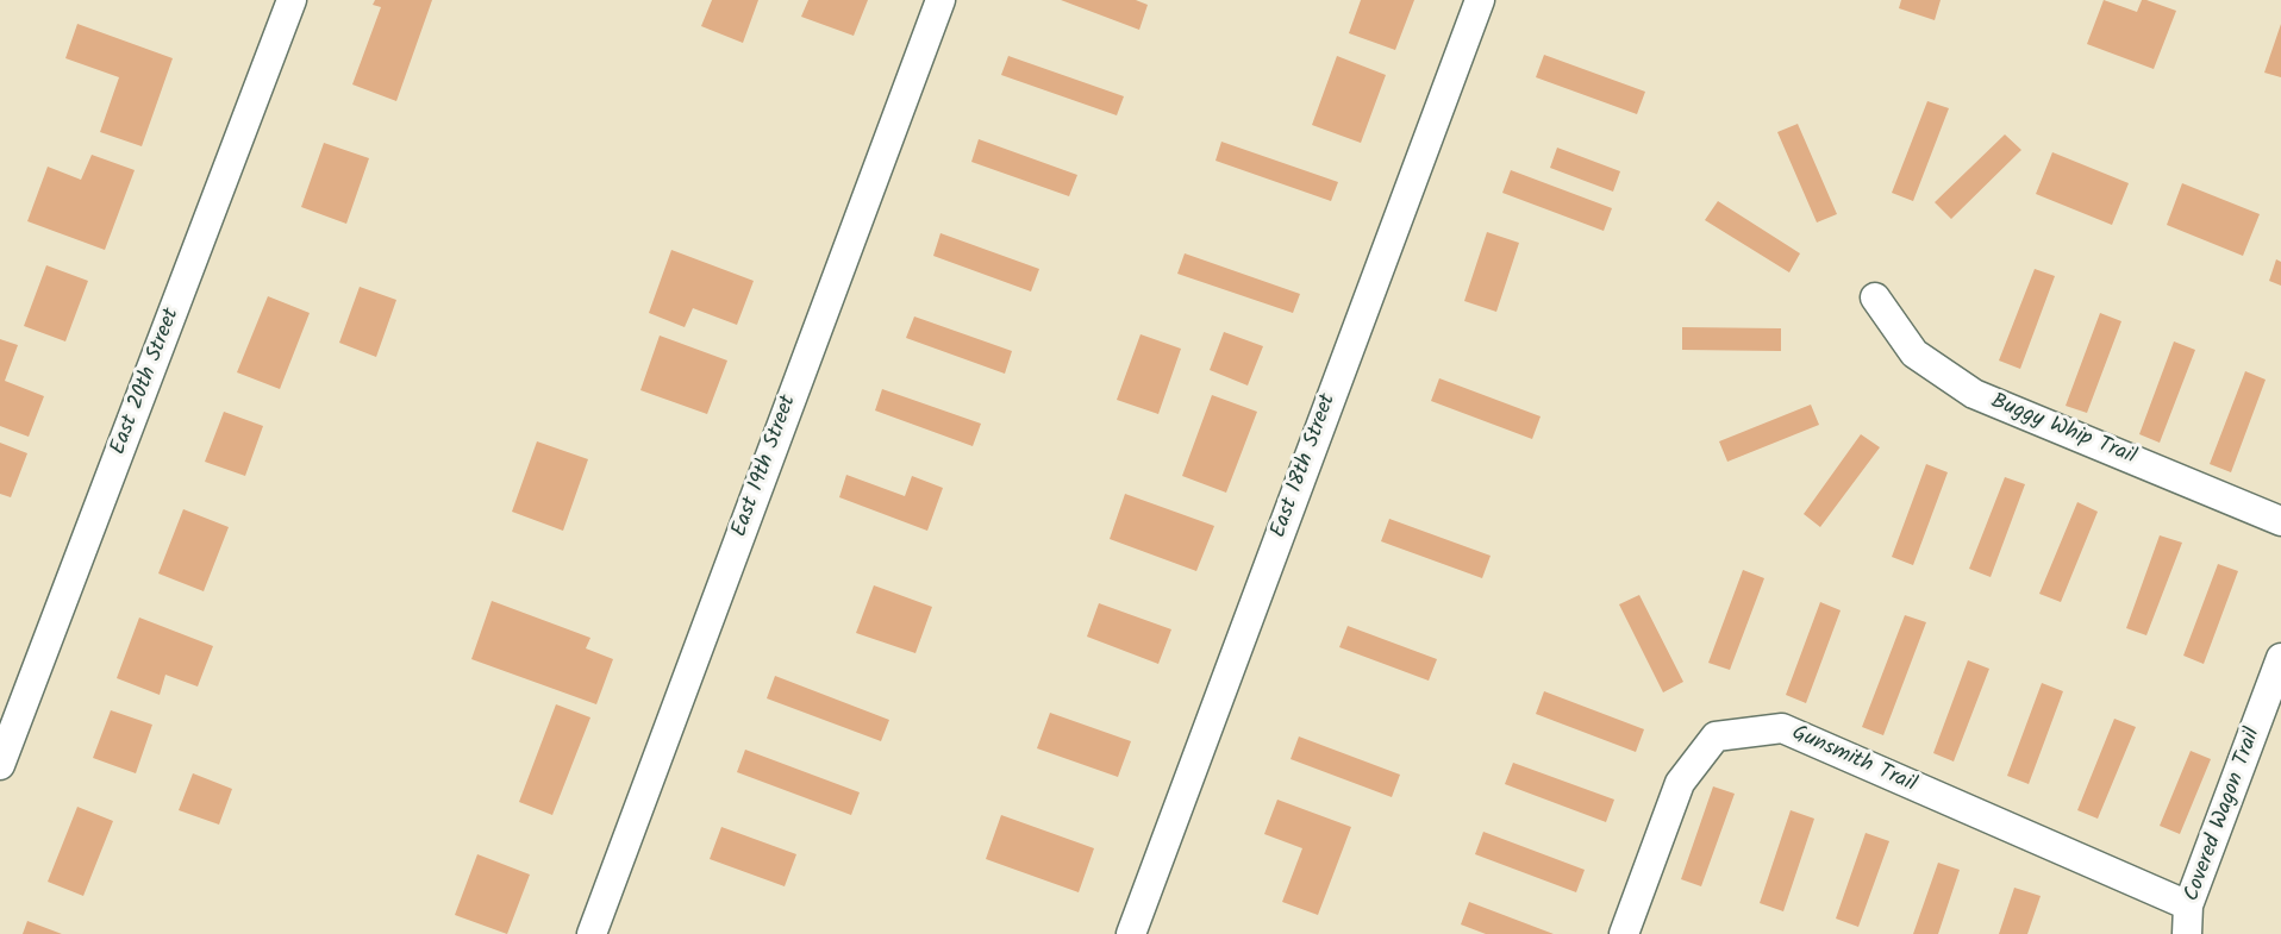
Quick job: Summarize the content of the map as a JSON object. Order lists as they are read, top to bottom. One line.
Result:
{"streets":{"street":["East 20th Street","Buggy Whip Trail","East 19th Street","East 18th Street","Gunsmith Trail","Covered Wagon Trail"]},"crossings":[["Gunsmith Trail","Covered Wagon Trail"]]}
